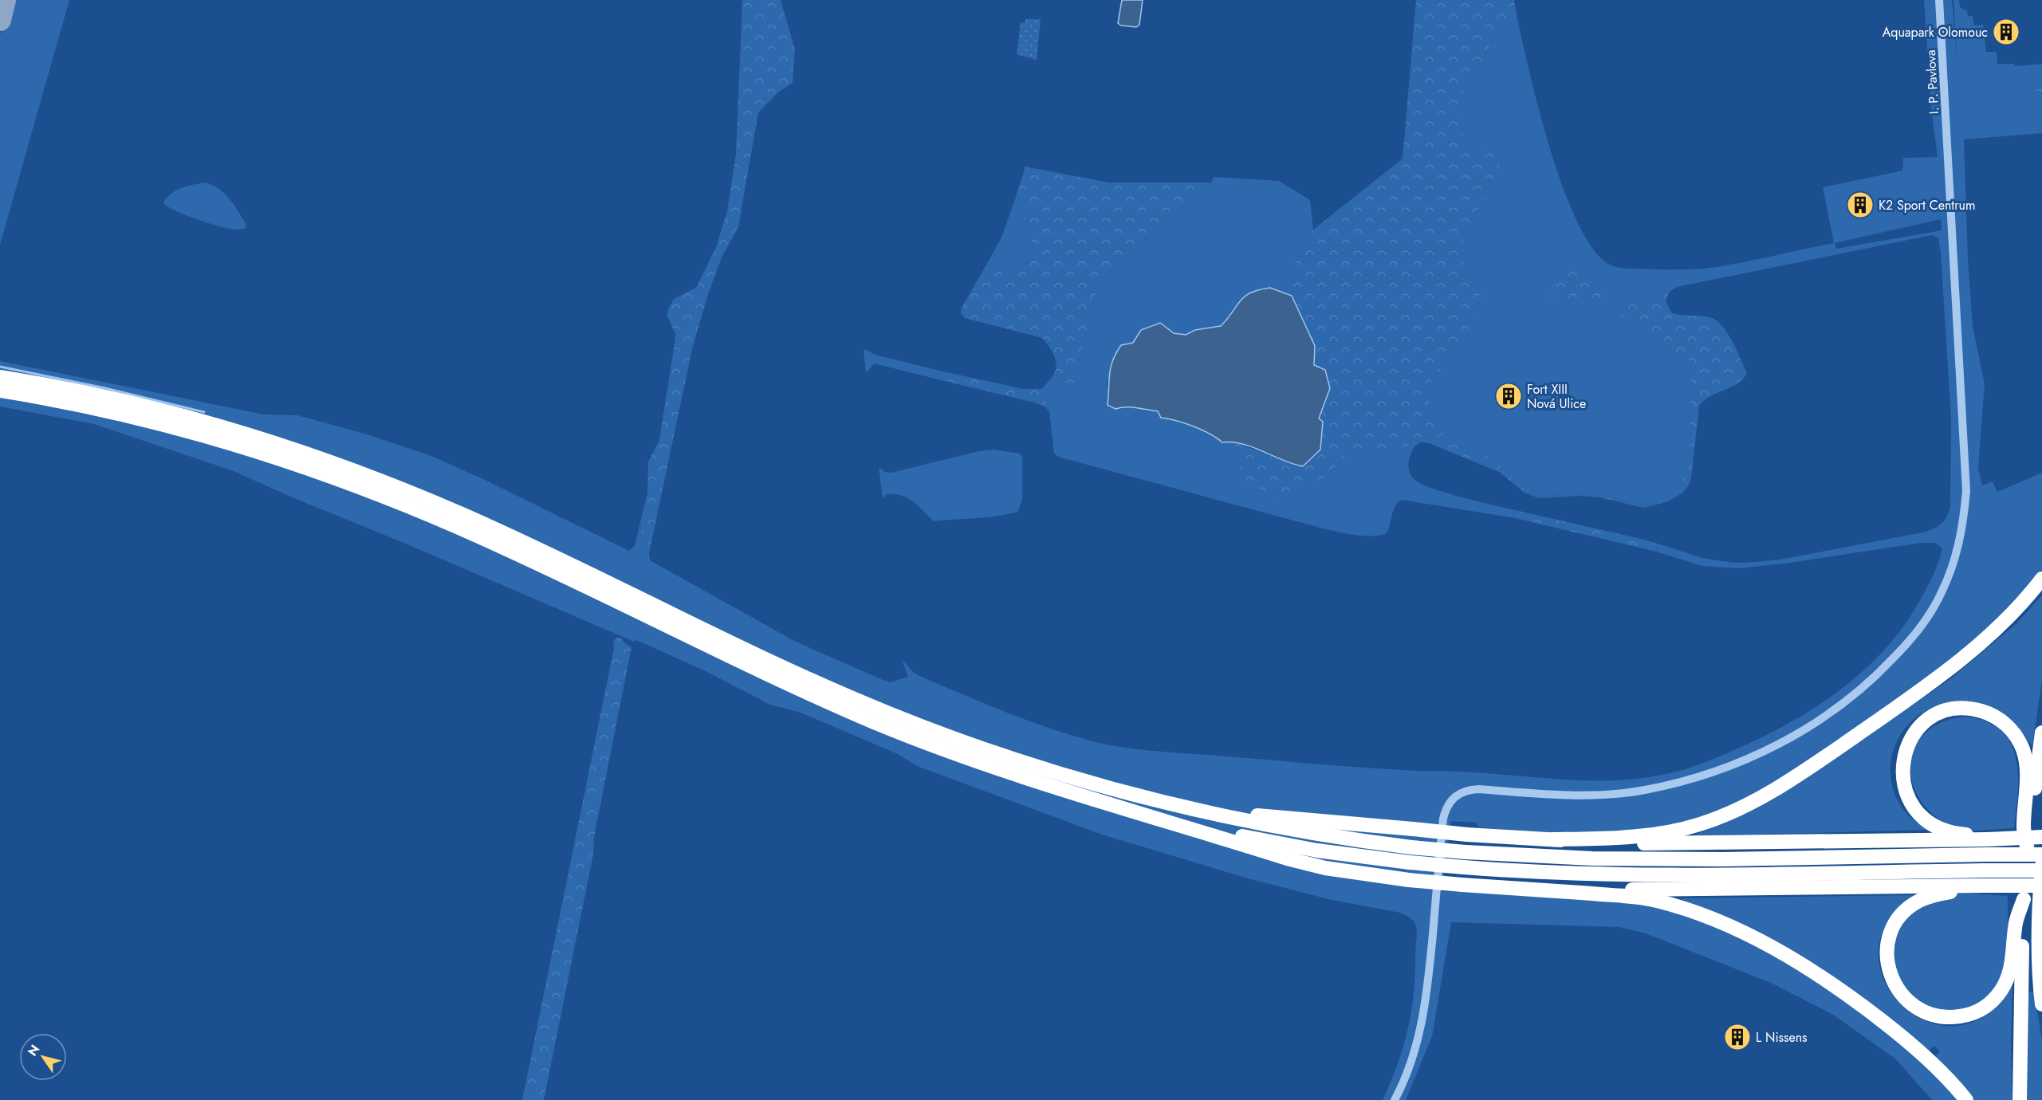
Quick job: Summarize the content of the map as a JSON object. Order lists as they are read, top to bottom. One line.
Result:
{"streets":{"street":["I. P. Pavlova"]},"places":{"building":["Aquapark Olomouc","K2 Sport Centrum","Fort XIII Nová Ulice","L Nissens"]},"north":"top left"}
